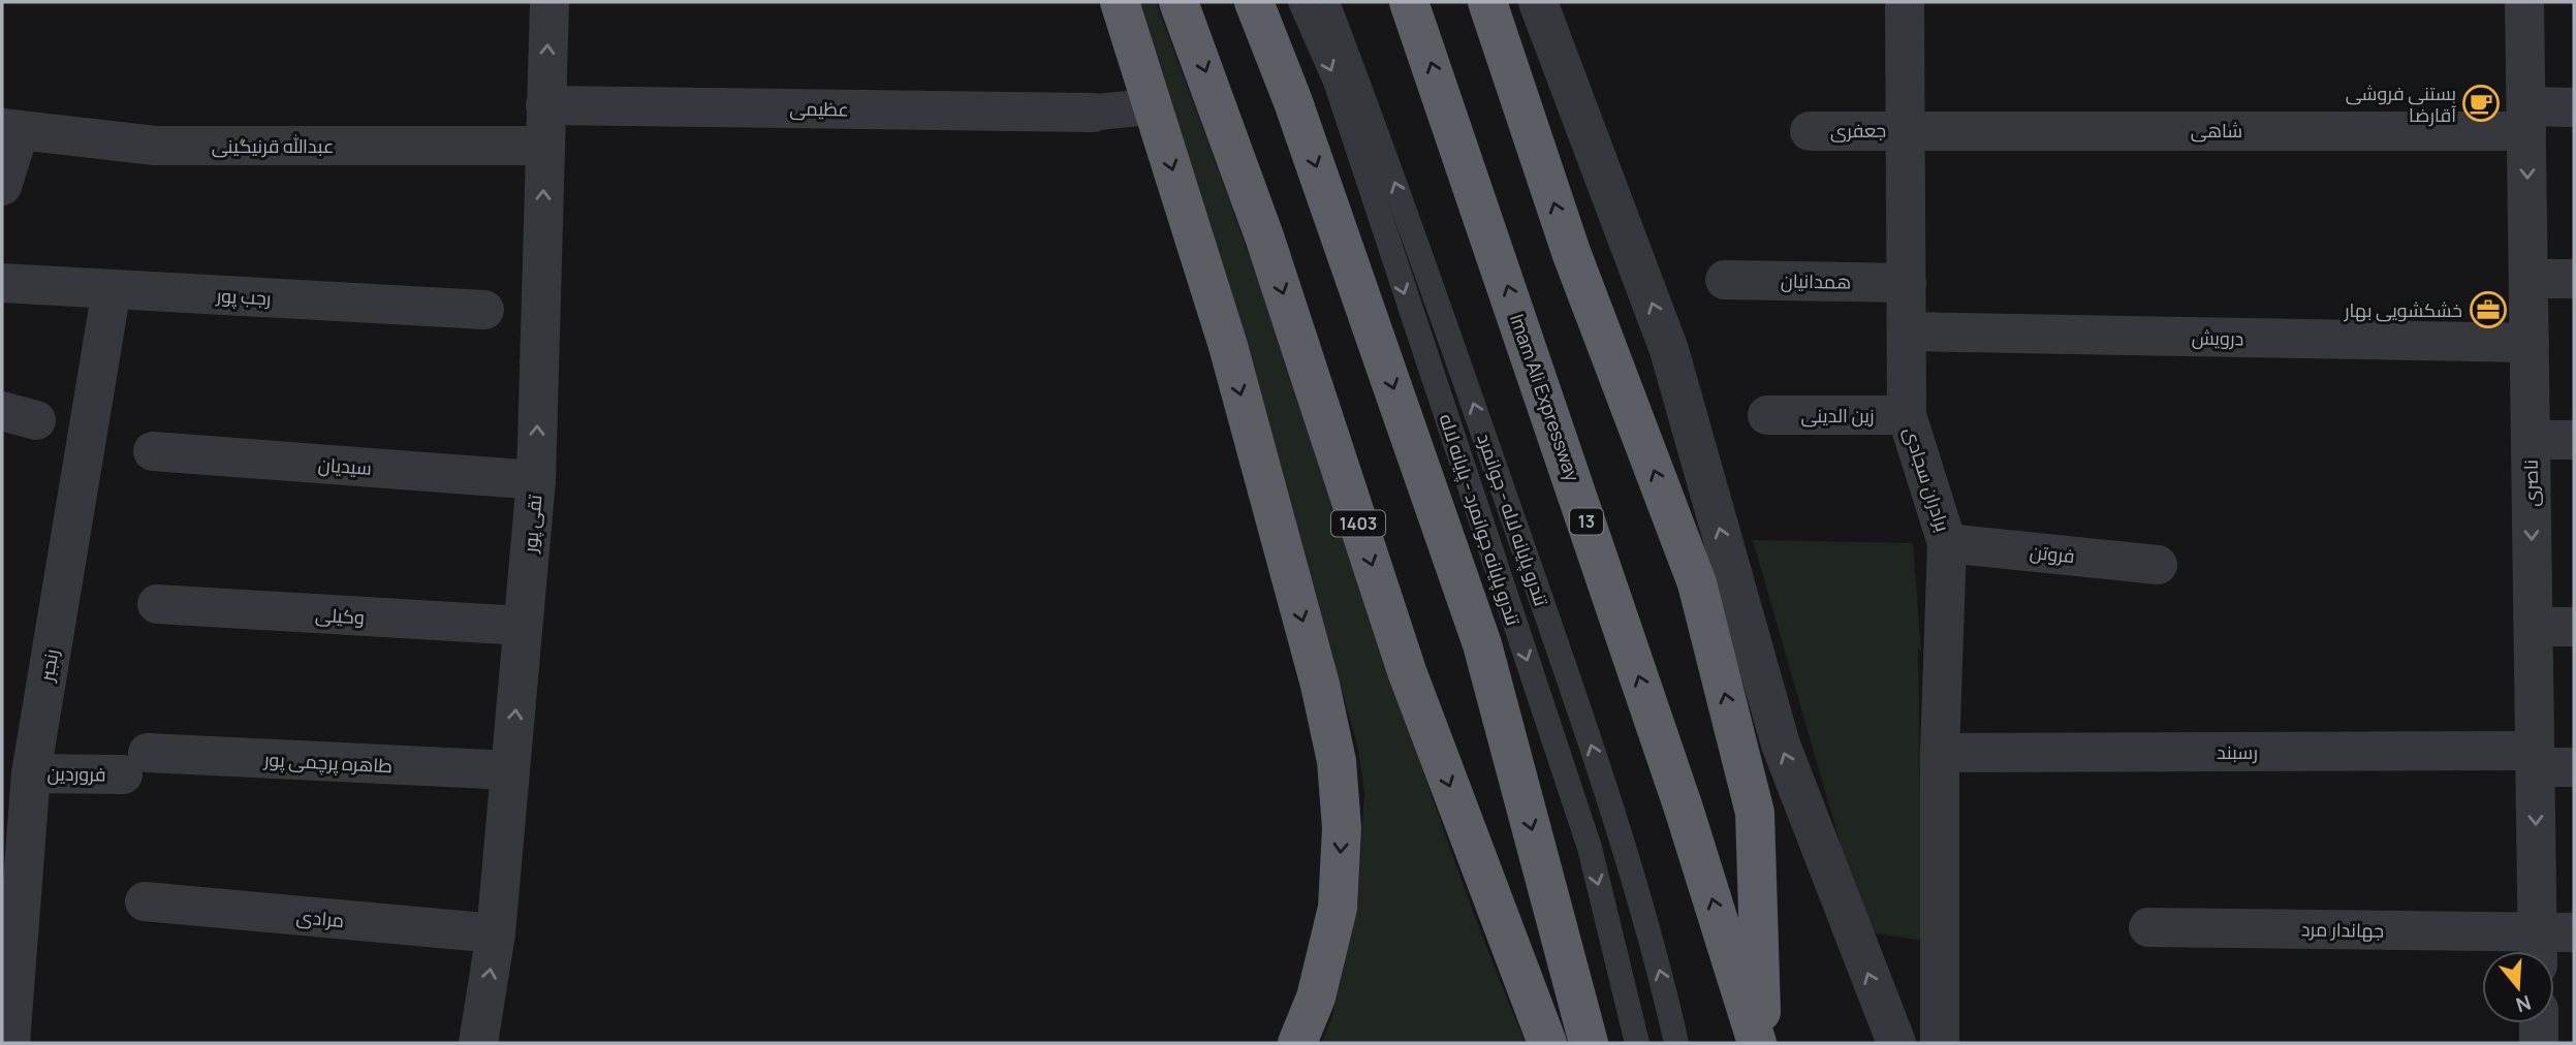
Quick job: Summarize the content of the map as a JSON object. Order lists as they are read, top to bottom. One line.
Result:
{"streets":{"highway":["Imam Ali Expressway","13","1403"],"street":["عظیمی","جعفری","شاهی","عبدالله قرنیگینی","همدانیان","رجب پور","درویش","زین الدینی","سیدیان","برادران سجادی","ناصری","تقی پور","فروتن","وکیلی","رنجبر","رسبند","طاهره پرچمی پور","فروردین","مرادی","جهاندار مرد"],"lane":["تندرو پایانه جوانمرد - پایانه لاله","تندرو پایانه لاله - جوانمرد"]},"crossings":[["عظیمی","تقی پور"],["جعفری","شاهی"],["جعفری","برادران سجادی"],["شاهی","برادران سجادی"],["شاهی","ناصری"],["عبدالله قرنیگینی","تقی پور"],["همدانیان","برادران سجادی"],["رجب پور","رنجبر"],["درویش","برادران سجادی"],["درویش","ناصری"],["زین الدینی","برادران سجادی"],["سیدیان","تقی پور"],["برادران سجادی","فروتن"],["برادران سجادی","رسبند"],["ناصری","رسبند"],["ناصری","جهاندار مرد"],["تقی پور","وکیلی"],["تقی پور","طاهره پرچمی پور"],["تقی پور","مرادی"],["رنجبر","فروردین"],["طاهره پرچمی پور","فروردین"]],"one_way":["ناصری","تندرو پایانه جوانمرد - پایانه لاله","تندرو پایانه لاله - جوانمرد","تقی پور"],"places":{"cafe":["بستنی فروشی آقارضا"],"office":["خشکشویی بهار"]},"north":"bottom"}
